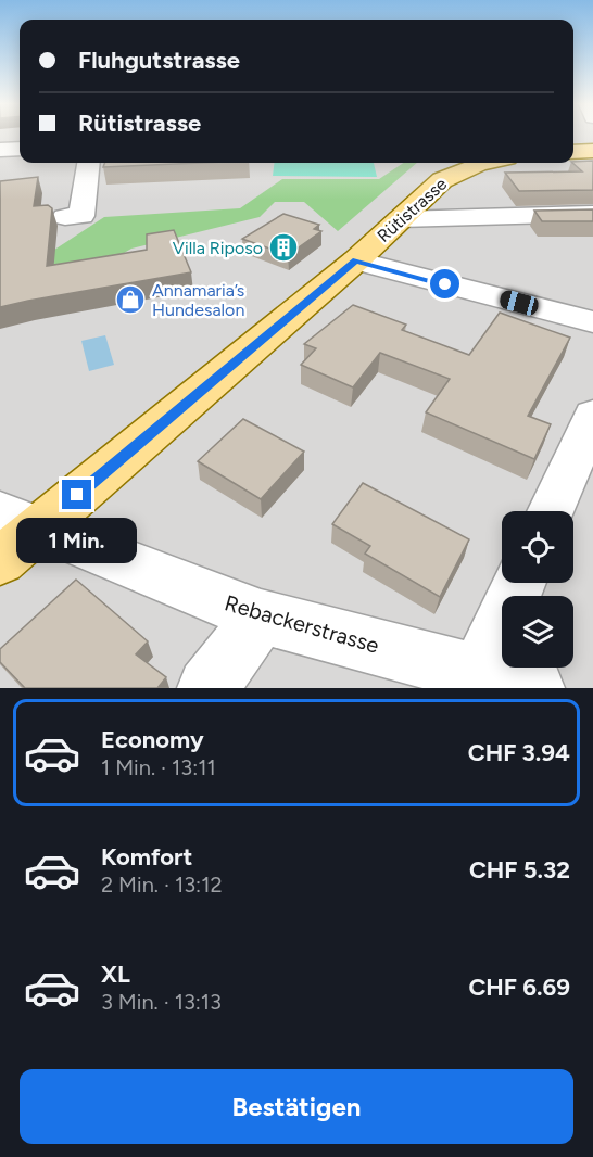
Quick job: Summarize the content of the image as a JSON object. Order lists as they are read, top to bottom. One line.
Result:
{"streets":{"main road":["Rütistrasse"],"street":["Rebackerstrasse"]},"crossings":[["Rütistrasse","Rebackerstrasse"]],"places":{"building":["Villa Riposo"],"shop":["Annamaria’s Hundesalon"]},"page":{"banner":["Fluhgutstrasse","Rütistrasse"],"bubble":"1 Min.","list":[{"name":"Economy","note":"1 Min. · 13:11","value":"CHF 3.94"},{"name":"Komfort","note":"2 Min. · 13:12","value":"CHF 5.32"},{"name":"XL","note":"3 Min. · 13:13","value":"CHF 6.69"}],"buttons":"Bestätigen"}}
